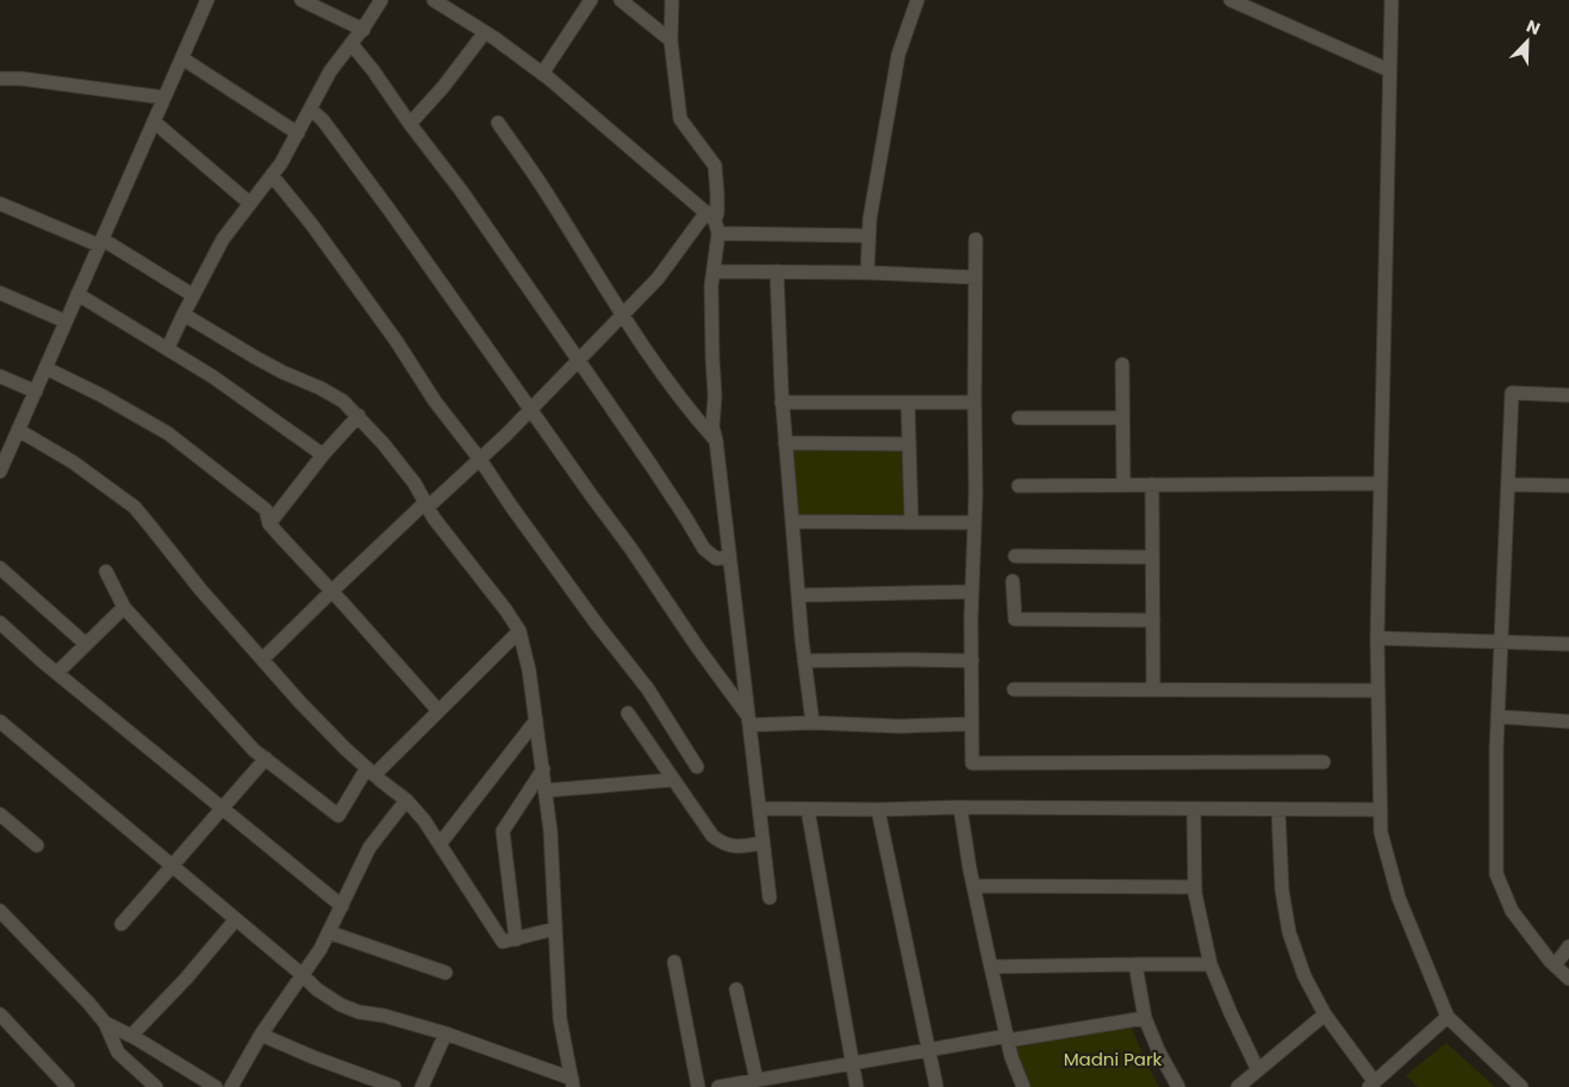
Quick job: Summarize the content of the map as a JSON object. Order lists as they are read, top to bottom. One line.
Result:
{"parks":["Madni Park"],"north":"top right"}
